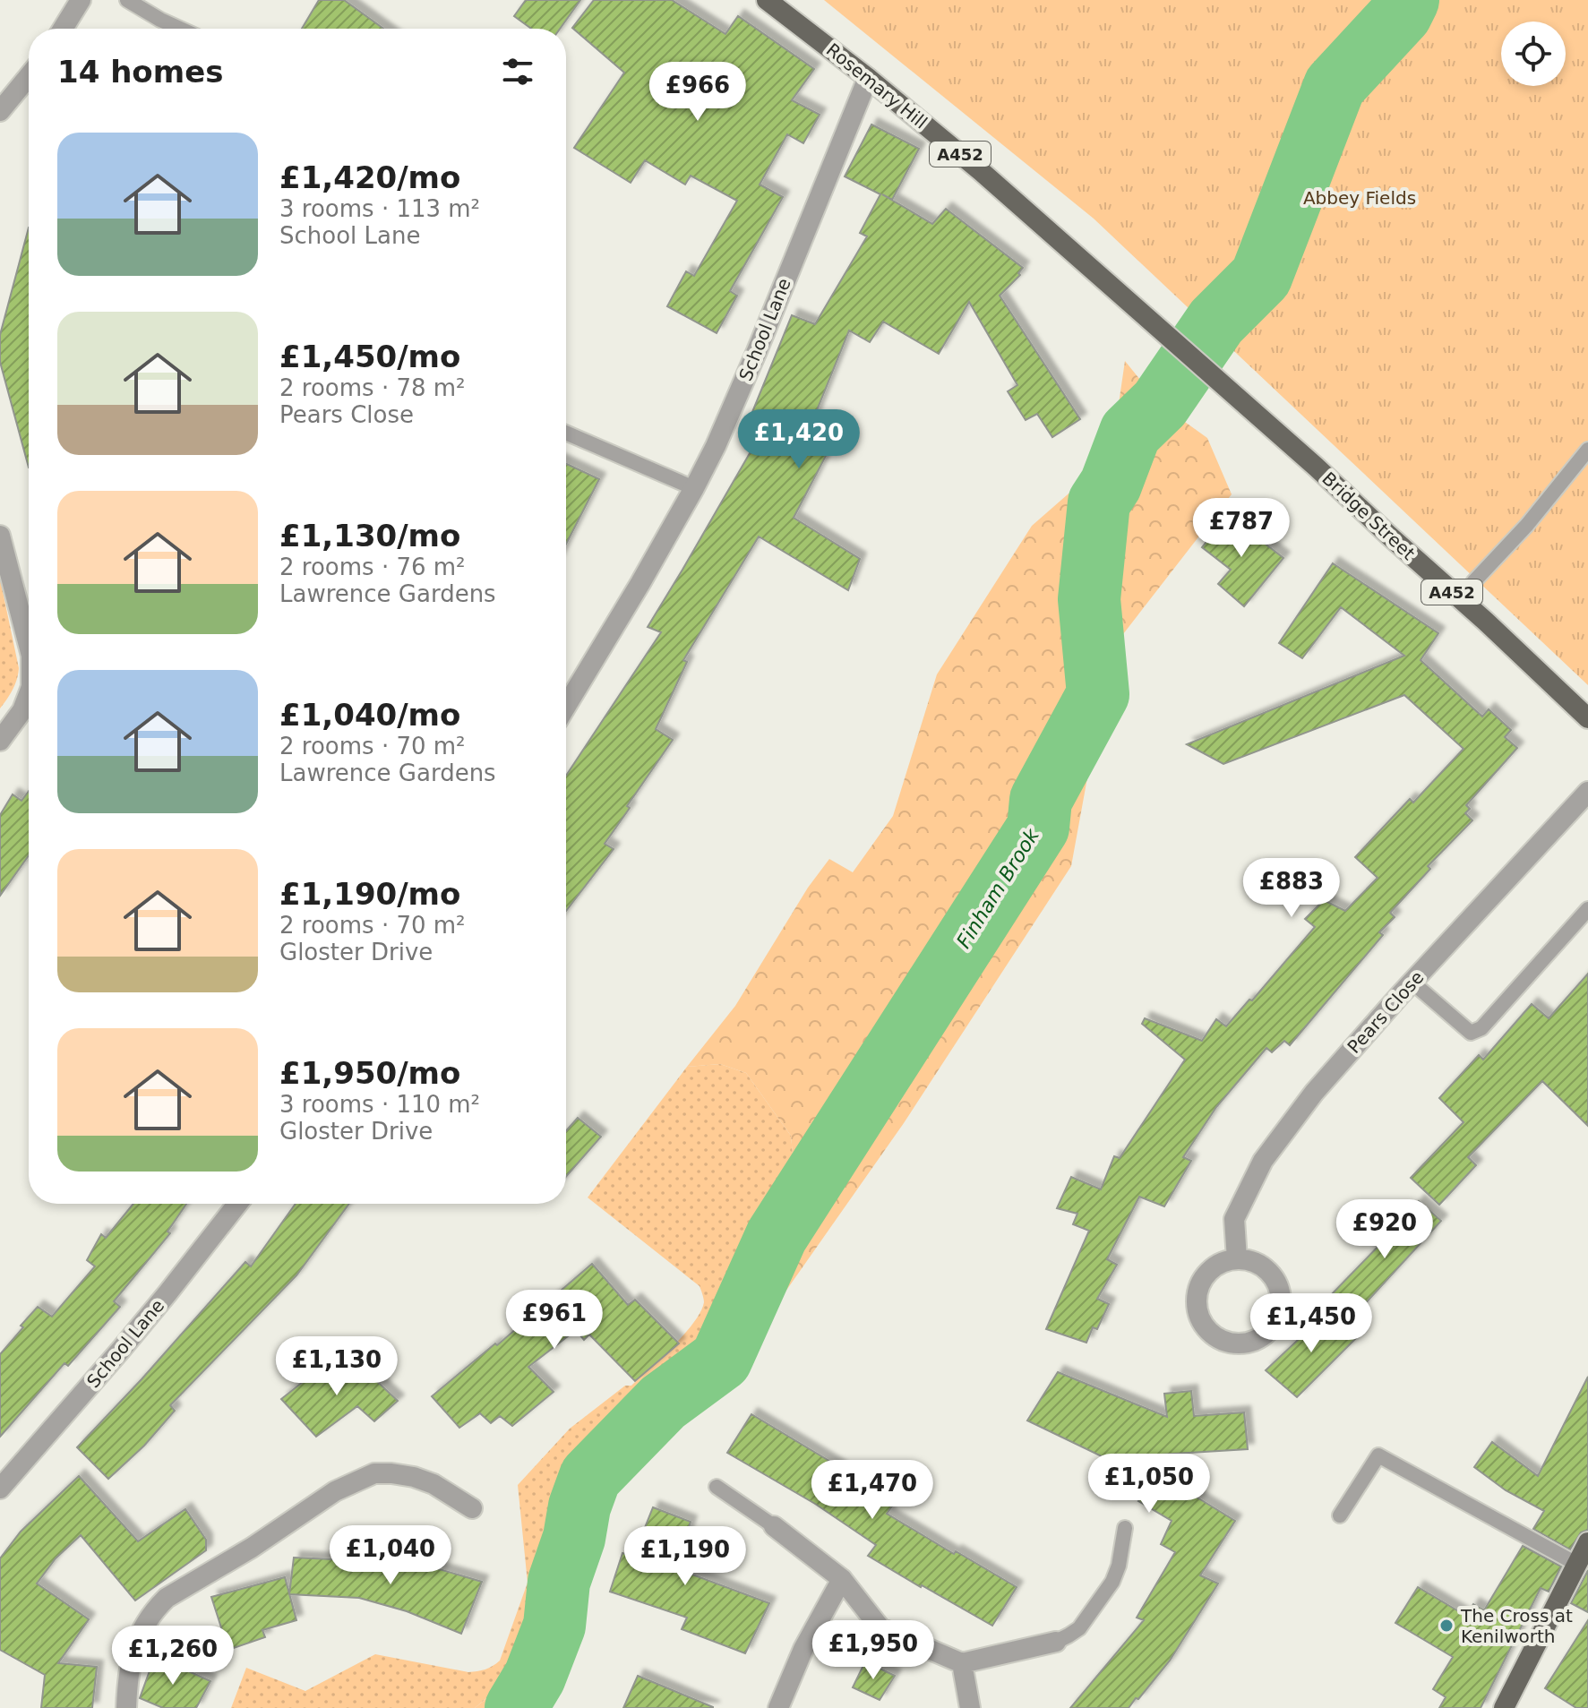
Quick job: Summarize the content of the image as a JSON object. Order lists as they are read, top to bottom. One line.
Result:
{"streets":{"main road":["Rosemary Hill","A452","Bridge Street"],"street":["School Lane","Pears Close"]},"crossings":[["Rosemary Hill","School Lane"],["Rosemary Hill","Bridge Street"]],"water":["Finham Brook"],"parks":["Abbey Fields"],"places":["The Cross at Kenilworth"],"page":{"heading":"14 homes","price":["£966","£1,420","£787","£883","£920","£961","£1,450","£1,130","£1,050","£1,470","£1,040","£1,190","£1,950","£1,260"],"list":[{"name":"£1,420/mo","note":"3 rooms · 113 m² · School Lane"},{"name":"£1,450/mo","note":"2 rooms · 78 m² · Pears Close"},{"name":"£1,130/mo","note":"2 rooms · 76 m² · Lawrence Gardens"},{"name":"£1,040/mo","note":"2 rooms · 70 m² · Lawrence Gardens"},{"name":"£1,190/mo","note":"2 rooms · 70 m² · Gloster Drive"},{"name":"£1,950/mo","note":"3 rooms · 110 m² · Gloster Drive"}]}}
